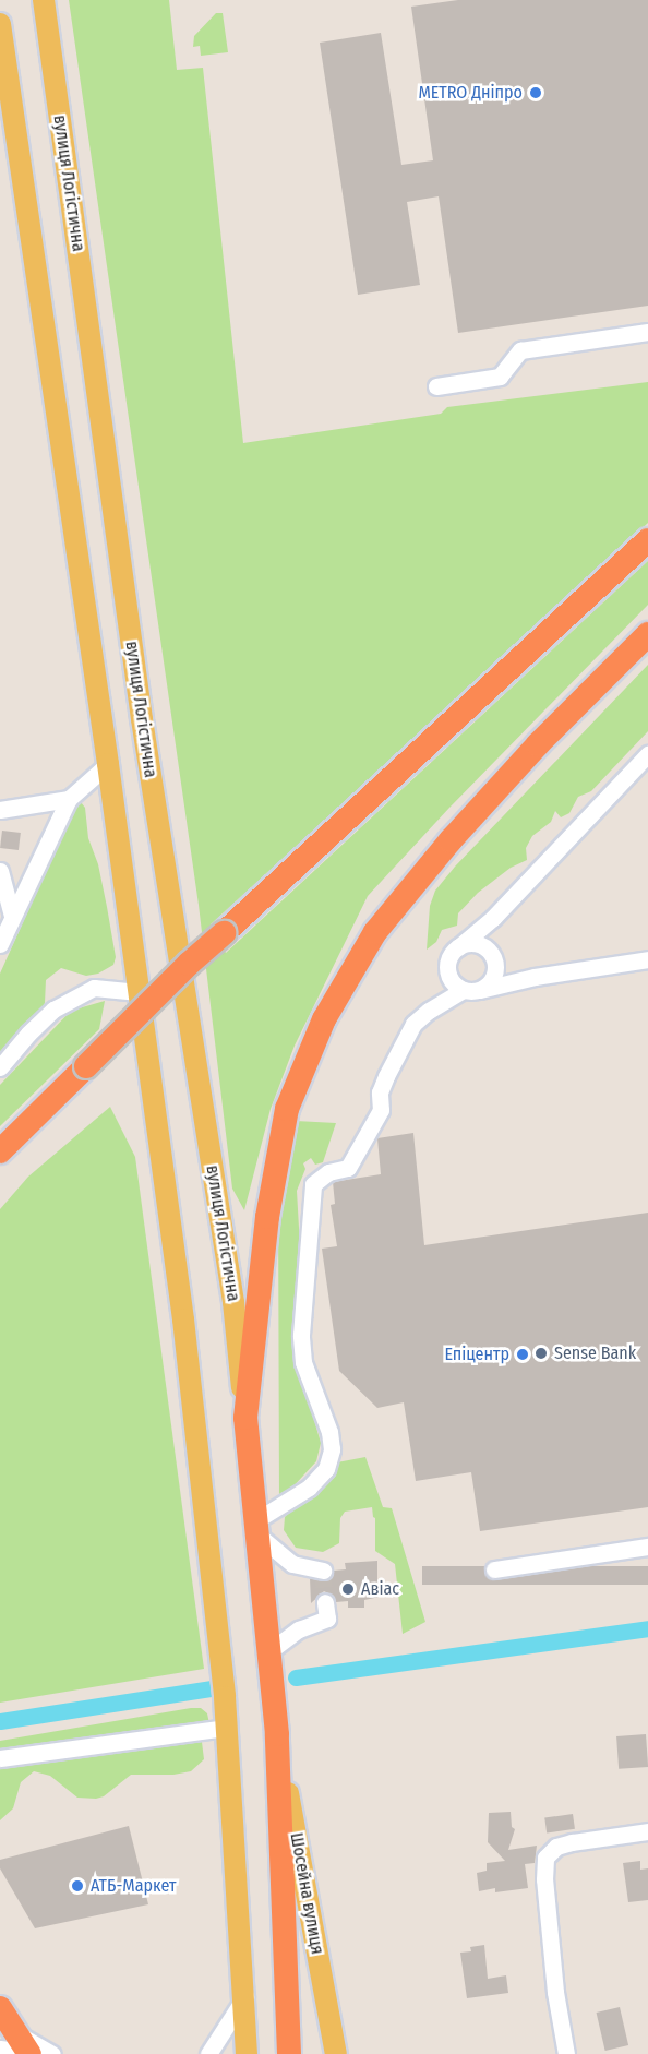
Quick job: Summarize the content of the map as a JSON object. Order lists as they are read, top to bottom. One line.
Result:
{"streets":{"main road":["вулиця Логістична","Шосейна вулиця"]},"places":["METRO Дніпро","Sense Bank","Епіцентр","Авіас","АТБ-Маркет"]}
